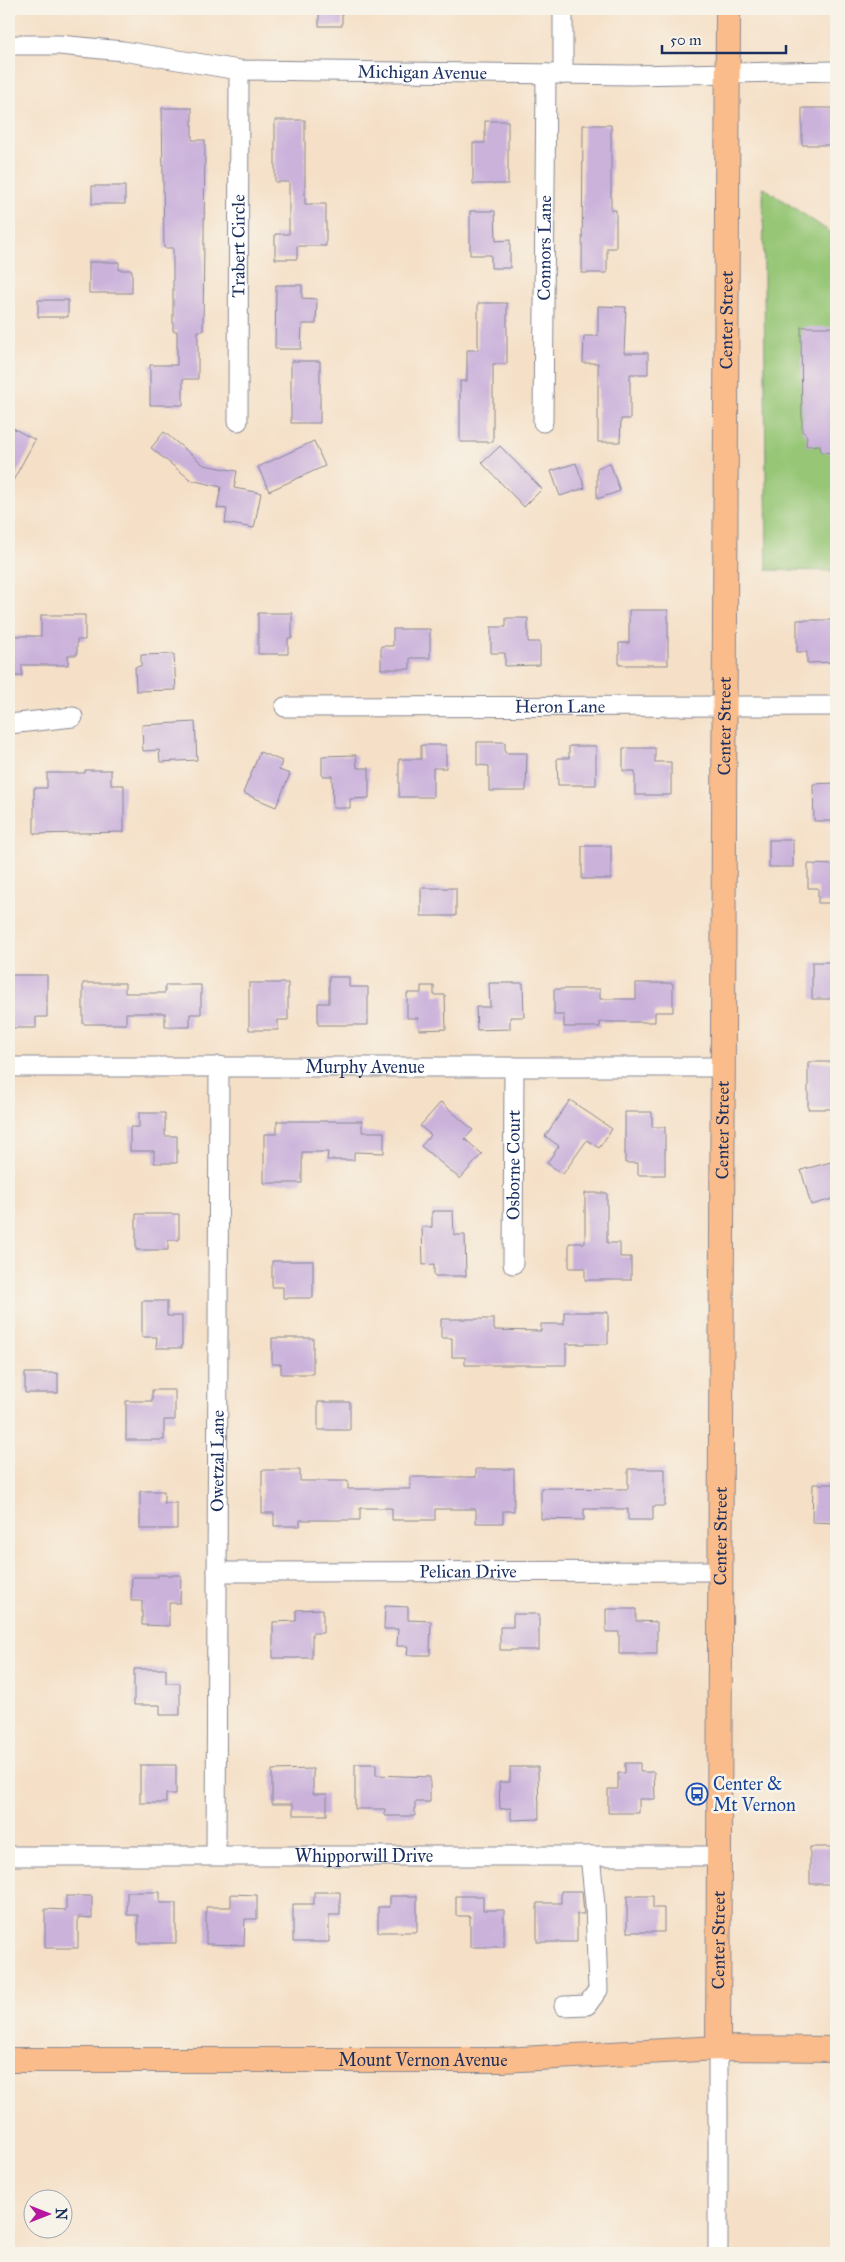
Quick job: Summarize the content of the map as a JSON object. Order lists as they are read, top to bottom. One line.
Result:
{"streets":{"main road":["Center Street","Mount Vernon Avenue"],"street":["Michigan Avenue","Trabert Circle","Connors Lane","Heron Lane","Murphy Avenue","Osborne Court","Owetzal Lane","Pelican Drive","Whipporwill Drive"]},"crossings":[["Michigan Avenue","Trabert Circle"],["Michigan Avenue","Connors Lane"],["Michigan Avenue","Center Street"],["Center Street","Heron Lane"],["Center Street","Murphy Avenue"],["Center Street","Pelican Drive"],["Center Street","Whipporwill Drive"],["Center Street","Mount Vernon Avenue"],["Murphy Avenue","Osborne Court"],["Murphy Avenue","Owetzal Lane"],["Owetzal Lane","Pelican Drive"],["Owetzal Lane","Whipporwill Drive"]],"places":{"bus stop":["Center & Mt Vernon"]},"scale_bar":"50 m","north":"right"}
